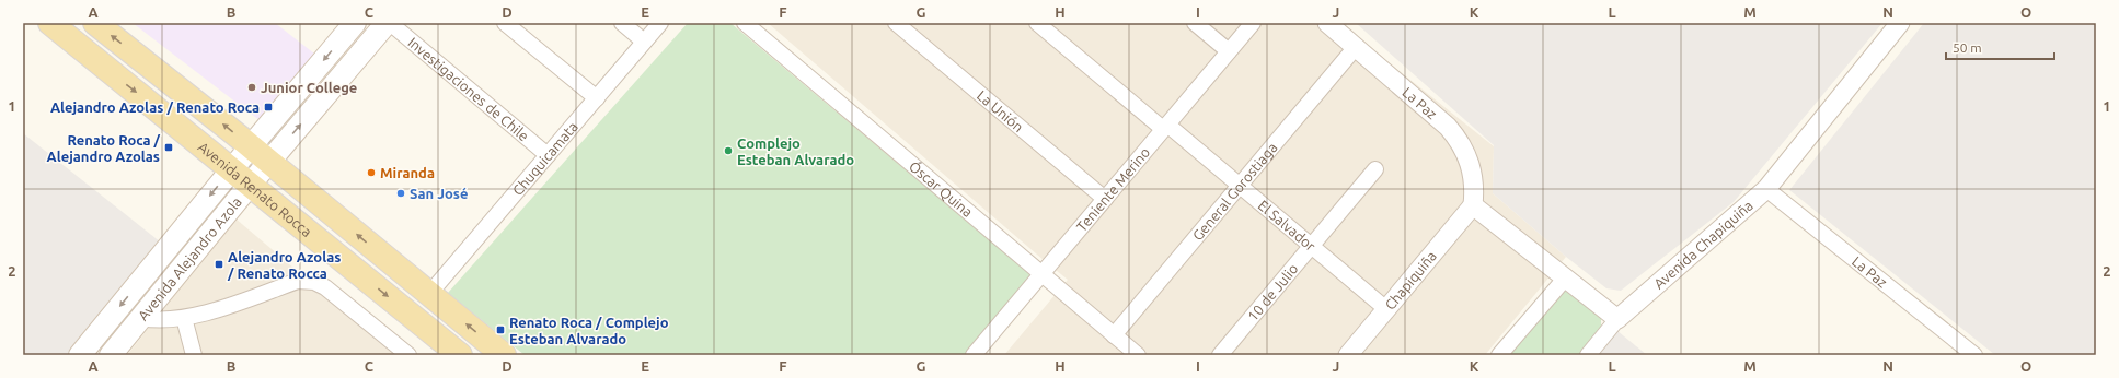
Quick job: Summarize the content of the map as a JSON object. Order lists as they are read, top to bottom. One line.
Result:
{"streets":{"main road":["Avenida Renato Rocca","Avenida Alejandro Azola"],"street":["Investigaciones de Chile","La Paz","La Unión","Chuquicamata","Óscar Quina","Teniente Merino","General Gorostiaga","El Salvador","Avenida Chapiquiña","Chapiquiña","10 de Julio"]},"crossings":[["Investigaciones de Chile","Chuquicamata"],["La Paz","General Gorostiaga"],["La Paz","Avenida Chapiquiña"],["La Paz","Chapiquiña"],["La Unión","Teniente Merino"],["Chuquicamata","Avenida Renato Rocca"],["Avenida Renato Rocca","Avenida Alejandro Azola"],["Óscar Quina","Teniente Merino"],["Óscar Quina","General Gorostiaga"],["Teniente Merino","El Salvador"],["General Gorostiaga","El Salvador"],["El Salvador","Chapiquiña"],["El Salvador","10 de Julio"]],"places":{"other":["Junior College","Complejo Esteban Alvarado","Miranda","San José"],"transit":["Alejandro Azolas / Renato Roca","Renato Roca / Alejandro Azolas","Alejandro Azolas / Renato Rocca","Renato Roca / Complejo Esteban Alvarado"]},"scale_bar":"50 m","grid":{"columns":["A","B","C","D","E","F","G","H","I","J","K","L","M","N","O"],"rows":["1","2"]}}
